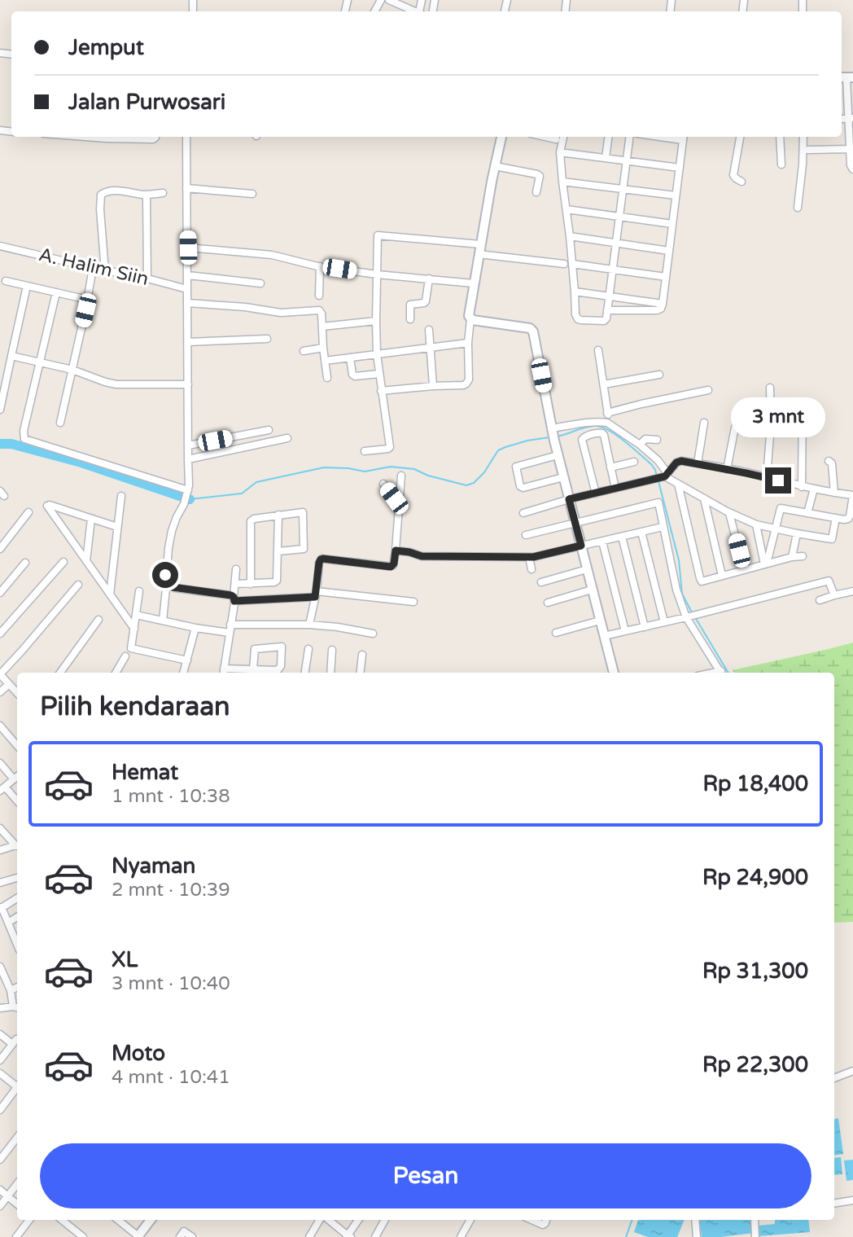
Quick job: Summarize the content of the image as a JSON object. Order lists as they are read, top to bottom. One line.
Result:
{"streets":{"street":["A. Halim Siin"]},"page":{"banner":["Jemput","Jalan Purwosari"],"bubble":"3 mnt","heading":"Pilih kendaraan","list":[{"name":"Hemat","note":"1 mnt · 10:38","value":"Rp 18,400"},{"name":"Nyaman","note":"2 mnt · 10:39","value":"Rp 24,900"},{"name":"XL","note":"3 mnt · 10:40","value":"Rp 31,300"},{"name":"Moto","note":"4 mnt · 10:41","value":"Rp 22,300"}],"buttons":"Pesan"}}
